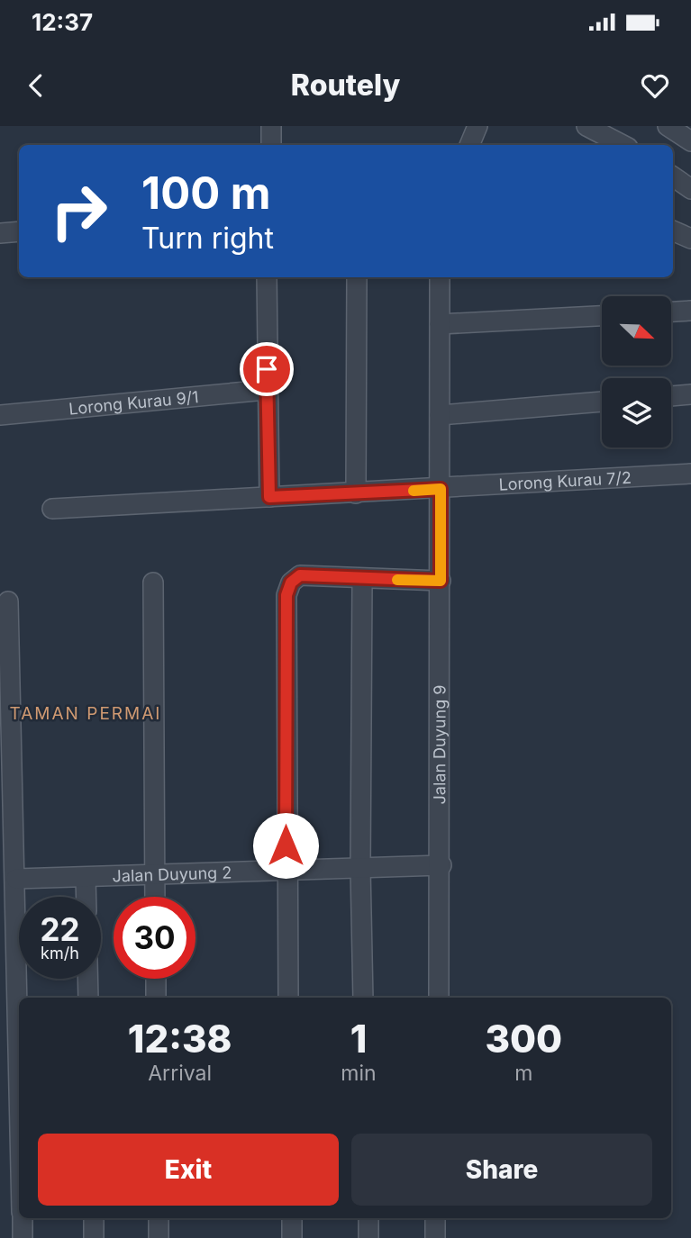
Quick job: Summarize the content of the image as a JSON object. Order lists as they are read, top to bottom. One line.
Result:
{"streets":{"street":["Lorong Kurau 9/1","Lorong Kurau 7/2","Jalan Duyung 9","Jalan Duyung 2"]},"crossings":[["Lorong Kurau 7/2","Jalan Duyung 9"],["Jalan Duyung 9","Jalan Duyung 2"]],"districts":["TAMAN PERMAI"],"north":"bottom right","page":{"status":"12:37","header":"Routely","turn":["100 m","Turn right"],"speed":"22 km/h","limit":"30","eta":["12:38","Arrival","1","min","300","m"],"buttons":["Exit","Share"]}}
